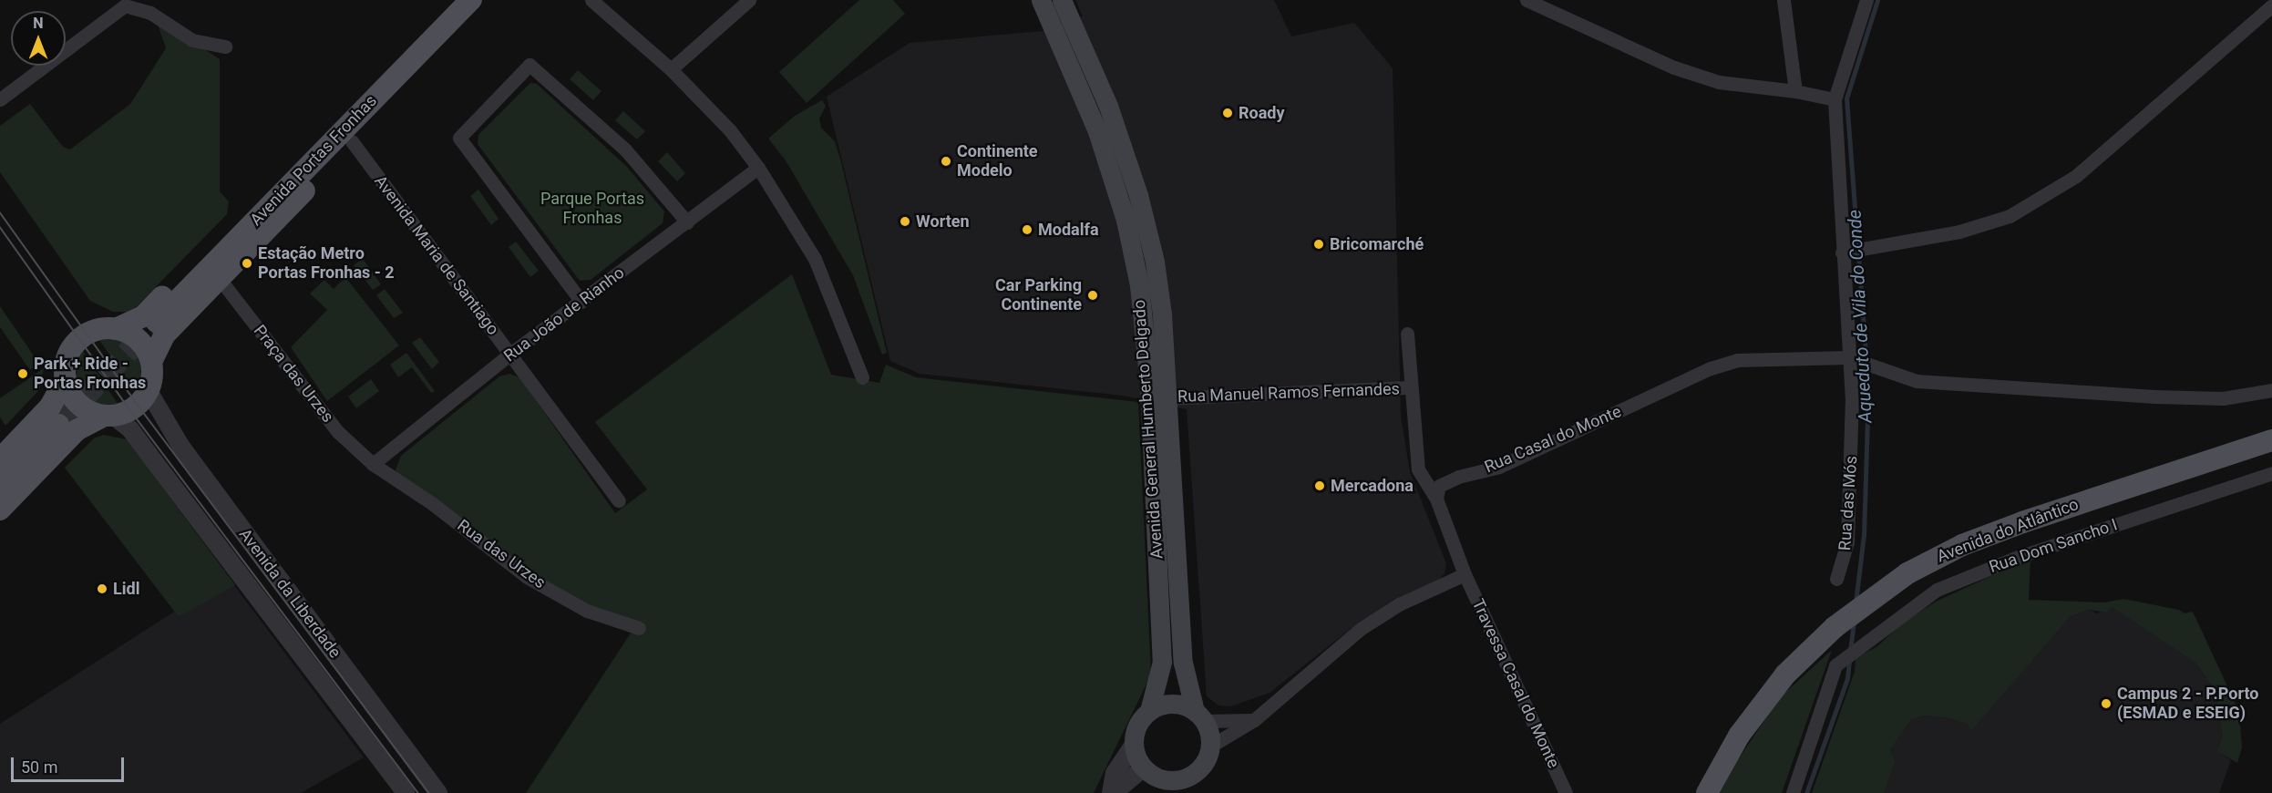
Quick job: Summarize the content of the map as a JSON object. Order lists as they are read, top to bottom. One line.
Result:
{"streets":{"main road":["Avenida Portas Fronhas","Avenida General Humberto Delgado","Avenida do Atlântico"],"street":["Avenida Maria de Santiago","Rua João de Rianho","Praça das Urzes","Rua Manuel Ramos Fernandes","Rua Casal do Monte","Rua das Mós","Rua Dom Sancho I","Rua das Urzes","Avenida da Liberdade","Travessa Casal do Monte"]},"crossings":[["Avenida Maria de Santiago","Rua João de Rianho"],["Rua João de Rianho","Praça das Urzes"],["Rua João de Rianho","Rua das Urzes"],["Praça das Urzes","Rua das Urzes"],["Rua Manuel Ramos Fernandes","Avenida General Humberto Delgado"],["Rua Casal do Monte","Rua das Mós"]],"water":["Aqueduto de Vila do Conde"],"parks":["Parque Portas Fronhas"],"places":["Roady","Continente Modelo","Worten","Modalfa","Bricomarché","Estação Metro Portas Fronhas - 2","Car Parking Continente","Park + Ride - Portas Fronhas","Mercadona","Lidl","Campus 2 - P.Porto (ESMAD e ESEIG)"],"scale_bar":"50 m","north":"top"}
